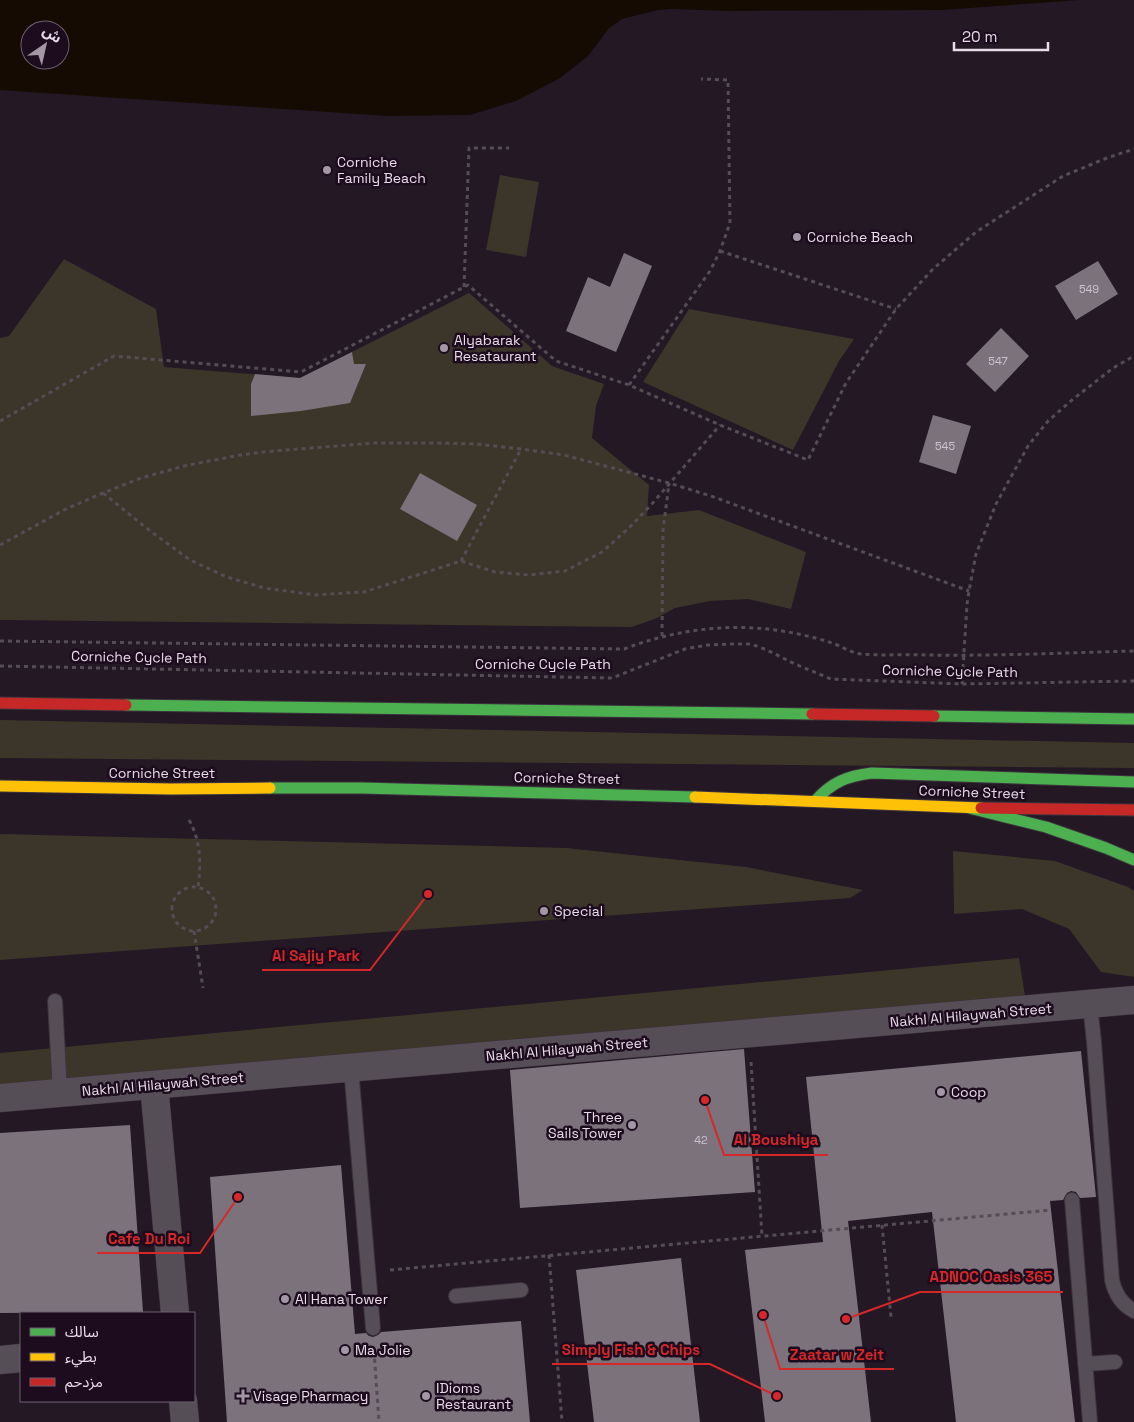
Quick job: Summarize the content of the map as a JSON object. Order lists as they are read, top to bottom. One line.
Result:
{"streets":{"main road":["Corniche Street"],"street":["Nakhl Al Hilaywah Street"],"path":["Corniche Cycle Path"]},"places":{"other":["Corniche Family Beach","Corniche Beach","Alyabarak Resataurant","Al Sajiy Park","Special","Coop","Al Boushiya","Three Sails Tower","Cafe Du Roi","Al Hana Tower","Zaatar w Zeit","ADNOC Oasis 365","Ma Jolie","IDioms Restaurant","Simply Fish & Chips"],"health":["Visage Pharmacy"]},"house_numbers":["549","547","545","42"],"legend":["سالك","بطيء","مزدحم"],"scale_bar":"20 m","north":"top right"}
